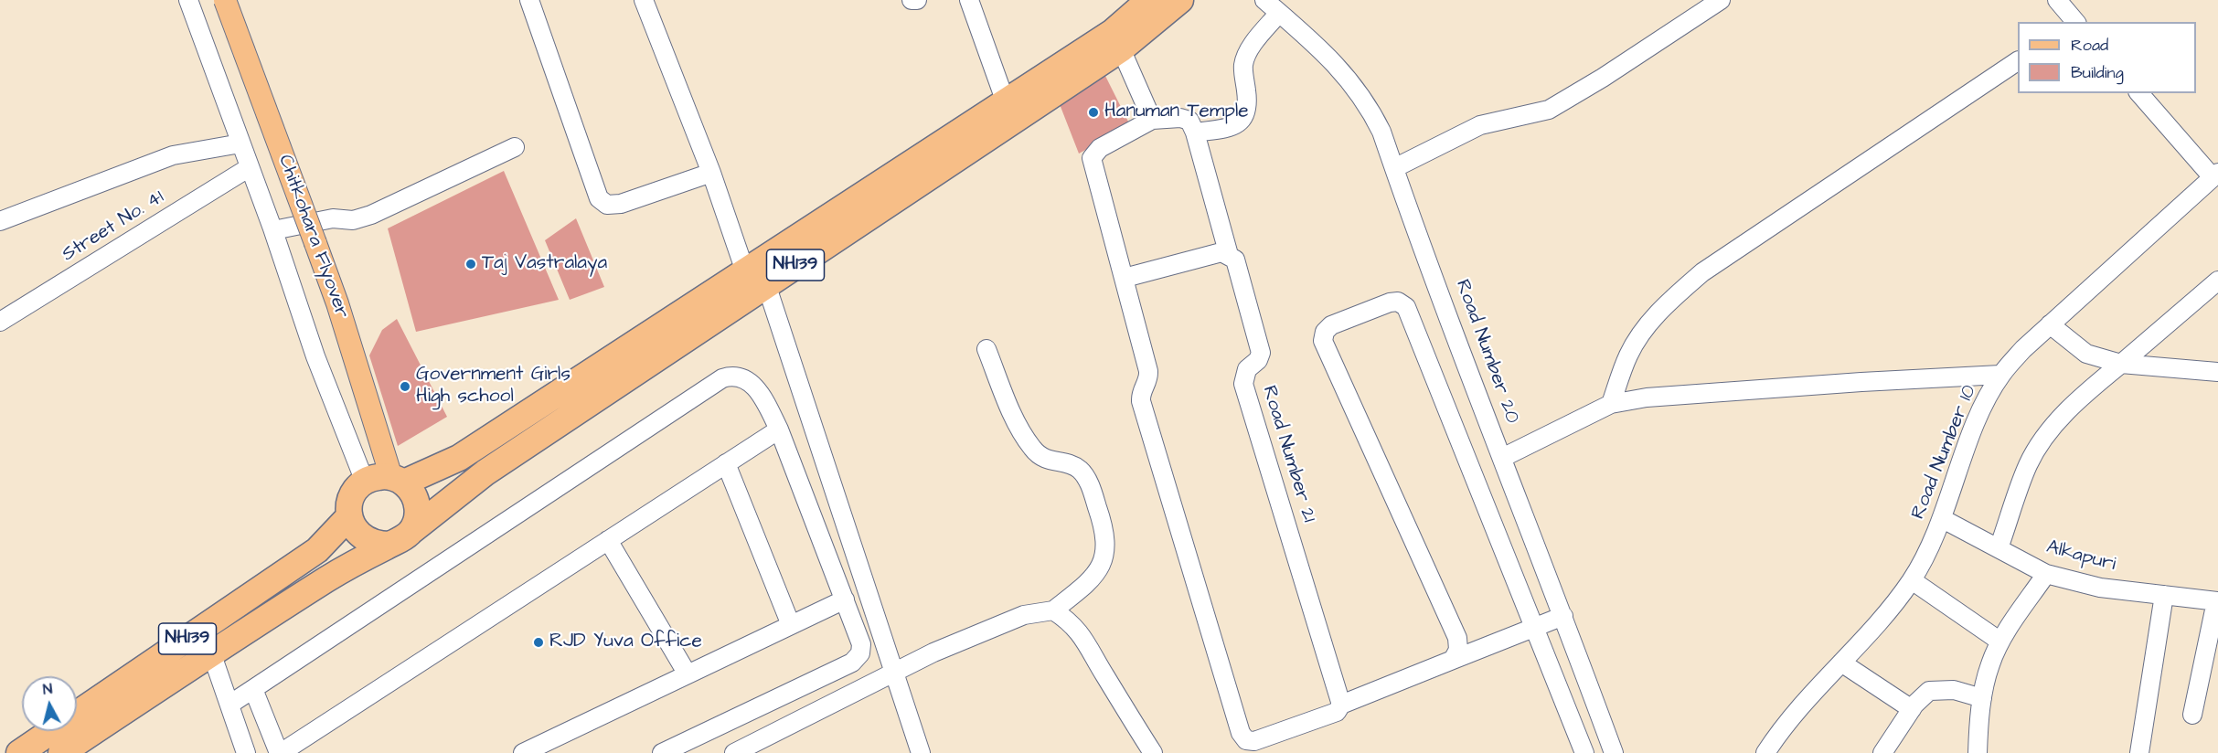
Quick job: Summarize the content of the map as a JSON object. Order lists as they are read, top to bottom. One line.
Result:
{"streets":{"highway":["NH139"],"main road":["Chitkohara Flyover"],"street":["Street No. 41","Road Number 20","Road Number 10","Road Number 21","Alkapuri"]},"crossings":[["Chitkohara Flyover","NH139"],["Road Number 10","Alkapuri"]],"places":["Hanuman Temple","Taj Vastralaya","Government Girls High school","RJD Yuva Office"],"legend":["Road","Building"],"north":"top"}
